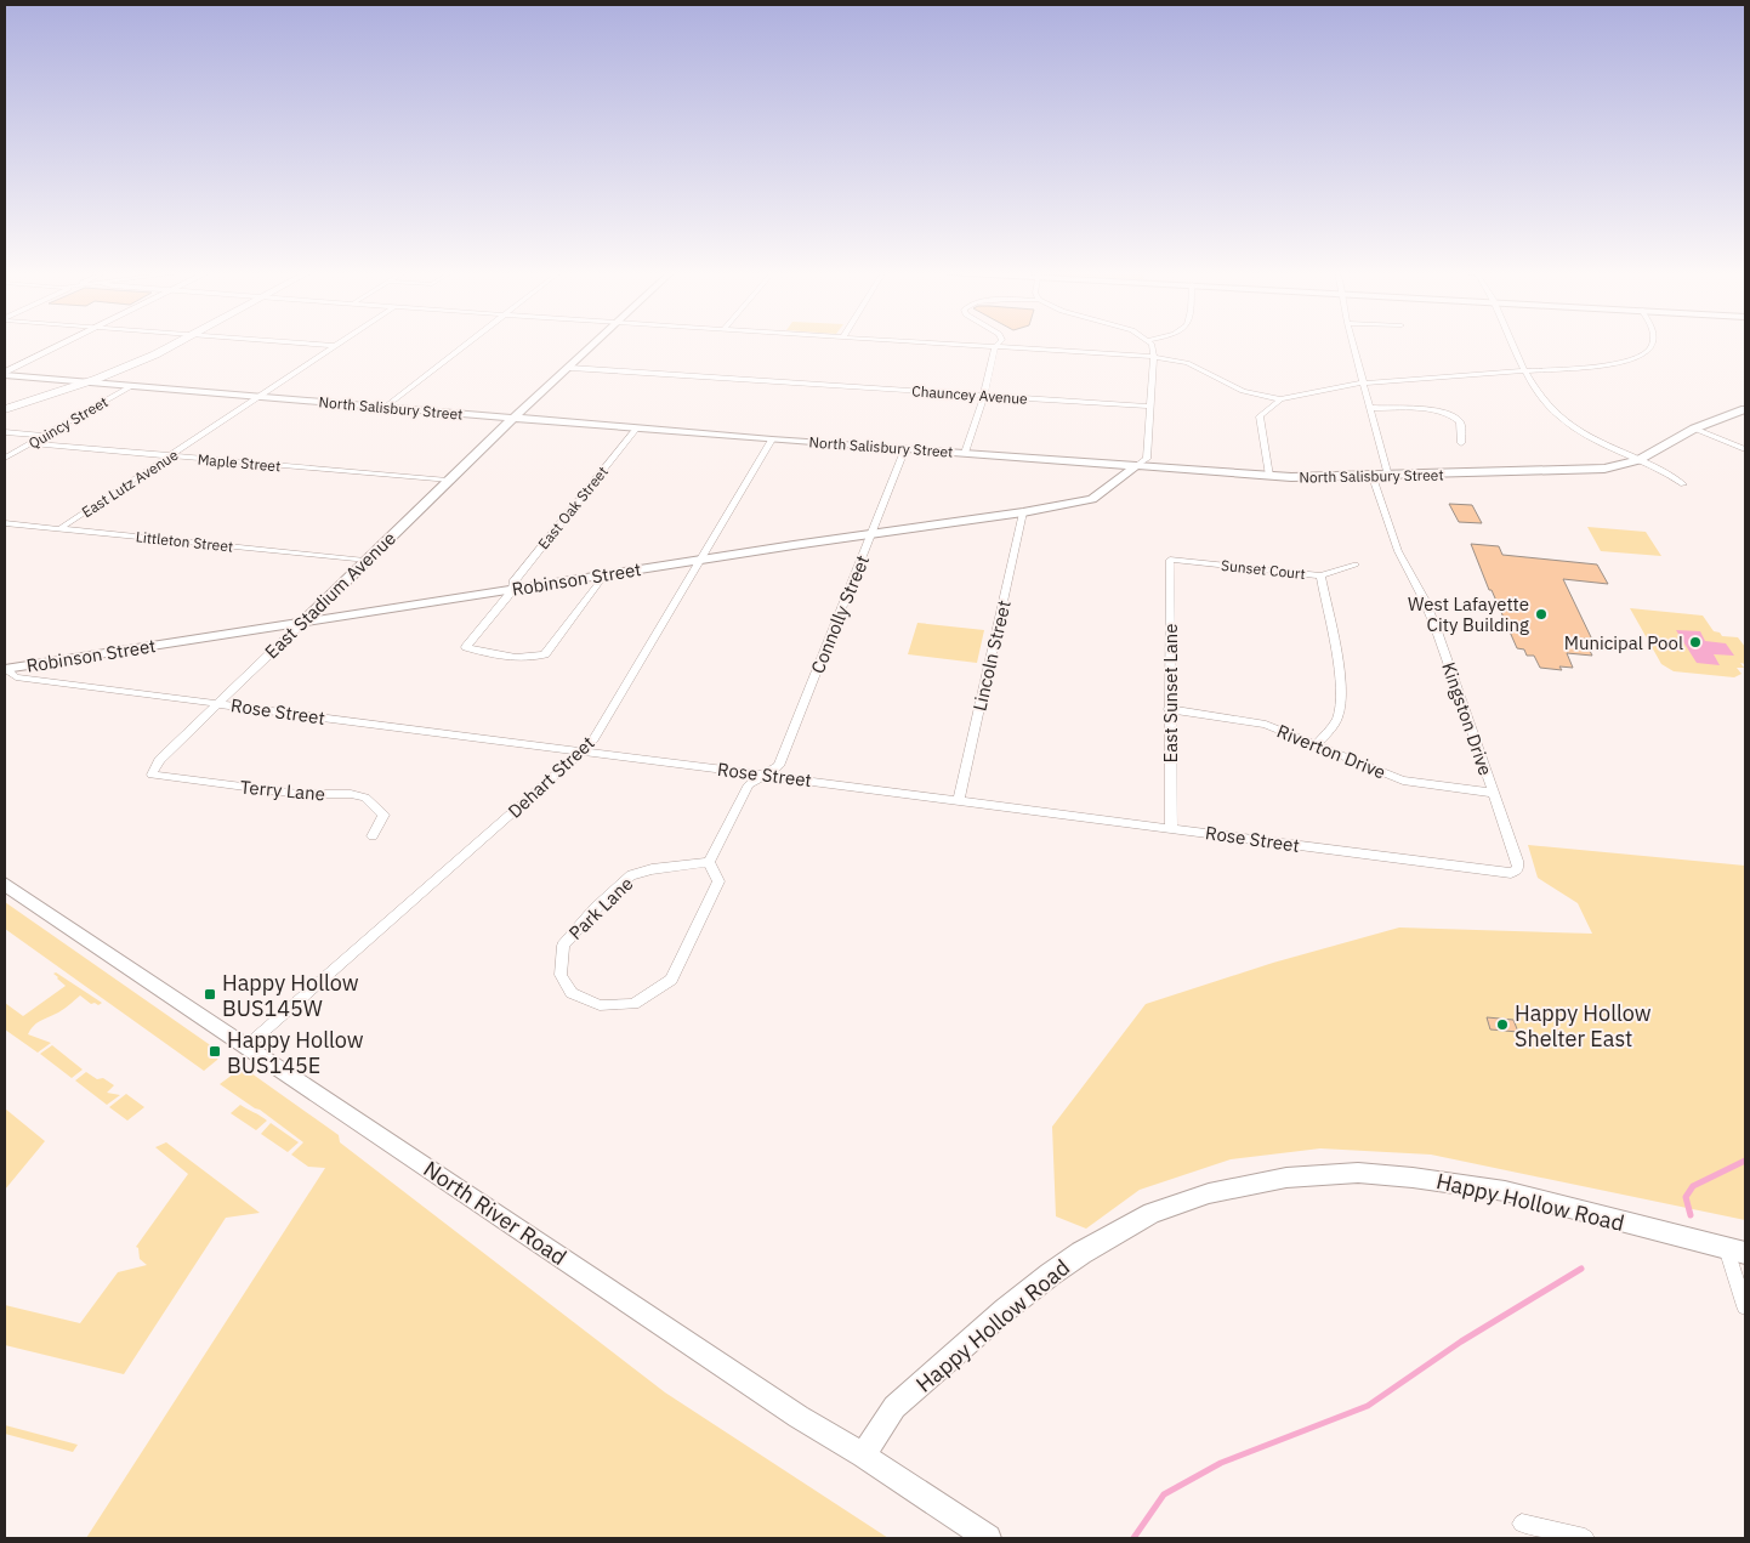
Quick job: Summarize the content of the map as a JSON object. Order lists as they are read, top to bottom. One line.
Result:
{"streets":{"street":["Chauncey Avenue","North Salisbury Street","Quincy Street","Maple Street","East Lutz Avenue","East Oak Street","Littleton Street","Sunset Court","Robinson Street","East Stadium Avenue","Connolly Street","Lincoln Street","East Sunset Lane","Rose Street","Kingston Drive","Riverton Drive","Dehart Street","Terry Lane","Park Lane","Happy Hollow Road","North River Road"]},"crossings":[["Chauncey Avenue","East Stadium Avenue"],["North Salisbury Street","Quincy Street"],["North Salisbury Street","East Lutz Avenue"],["North Salisbury Street","East Oak Street"],["North Salisbury Street","Robinson Street"],["North Salisbury Street","East Stadium Avenue"],["North Salisbury Street","Connolly Street"],["North Salisbury Street","Kingston Drive"],["North Salisbury Street","Dehart Street"],["Quincy Street","Maple Street"],["Maple Street","East Lutz Avenue"],["Maple Street","East Stadium Avenue"],["East Lutz Avenue","Littleton Street"],["East Oak Street","Robinson Street"],["Littleton Street","East Stadium Avenue"],["Sunset Court","East Sunset Lane"],["Robinson Street","East Stadium Avenue"],["Robinson Street","Connolly Street"],["Robinson Street","Lincoln Street"],["Robinson Street","Rose Street"],["Robinson Street","Dehart Street"],["East Stadium Avenue","Rose Street"],["East Stadium Avenue","Terry Lane"],["Connolly Street","Rose Street"],["Lincoln Street","Rose Street"],["East Sunset Lane","Rose Street"],["East Sunset Lane","Riverton Drive"],["Rose Street","Kingston Drive"],["Rose Street","Dehart Street"],["Kingston Drive","Riverton Drive"],["Dehart Street","North River Road"],["Happy Hollow Road","North River Road"]],"places":{"other":["West Lafayette City Building","Municipal Pool","Happy Hollow Shelter East"],"transit":["Happy Hollow BUS145W","Happy Hollow BUS145E"]}}
